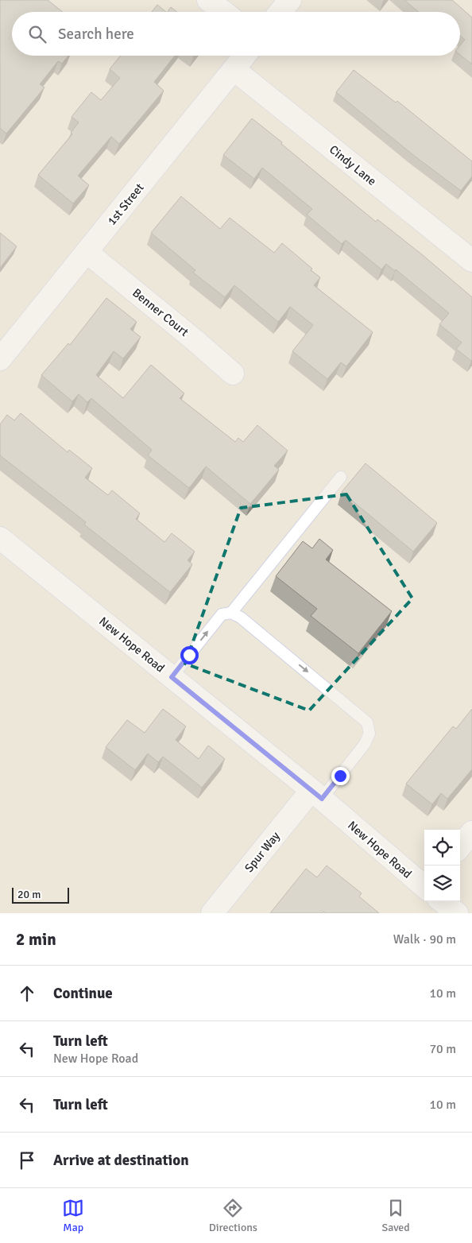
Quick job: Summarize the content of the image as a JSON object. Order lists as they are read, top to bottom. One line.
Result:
{"streets":{"street":["Cindy Lane","1st Street","Benner Court","New Hope Road","Spur Way"]},"crossings":[["Cindy Lane","1st Street"],["1st Street","Benner Court"],["New Hope Road","Spur Way"]],"scale_bar":"20 m","page":{"search":"Search here","scale":"20 m","heading":["2 min","Walk · 90 m"],"list":[["Continue","10 m"],["Turn left","New Hope Road","70 m"],["Turn left","10 m"],"Arrive at destination"],"nav":["Map","Directions","Saved"]}}
